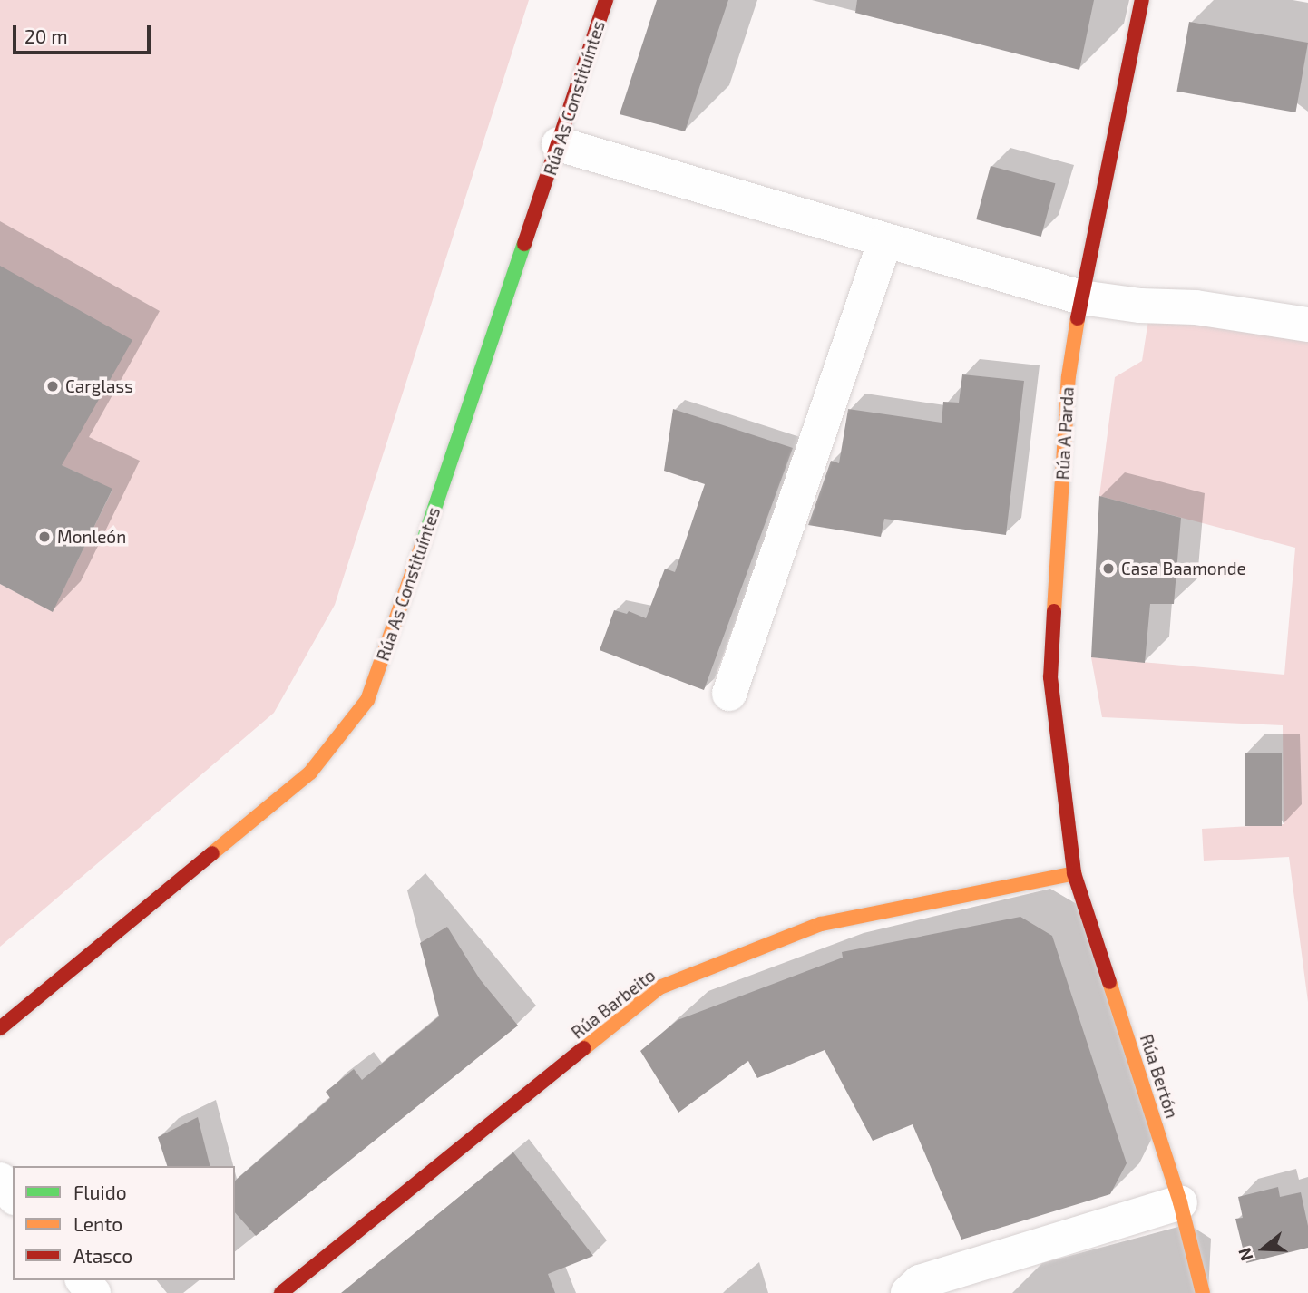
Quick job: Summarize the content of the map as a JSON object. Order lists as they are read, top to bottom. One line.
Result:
{"streets":{"street":["Rúa As Constituíntes","Rúa A Parda","Rúa Barbeito","Rúa Bertón"]},"crossings":[["Rúa A Parda","Rúa Barbeito"],["Rúa A Parda","Rúa Bertón"],["Rúa Barbeito","Rúa Bertón"]],"places":["Carglass","Monleón","Casa Baamonde"],"legend":["Fluido","Lento","Atasco"],"scale_bar":"20 m","north":"left"}
